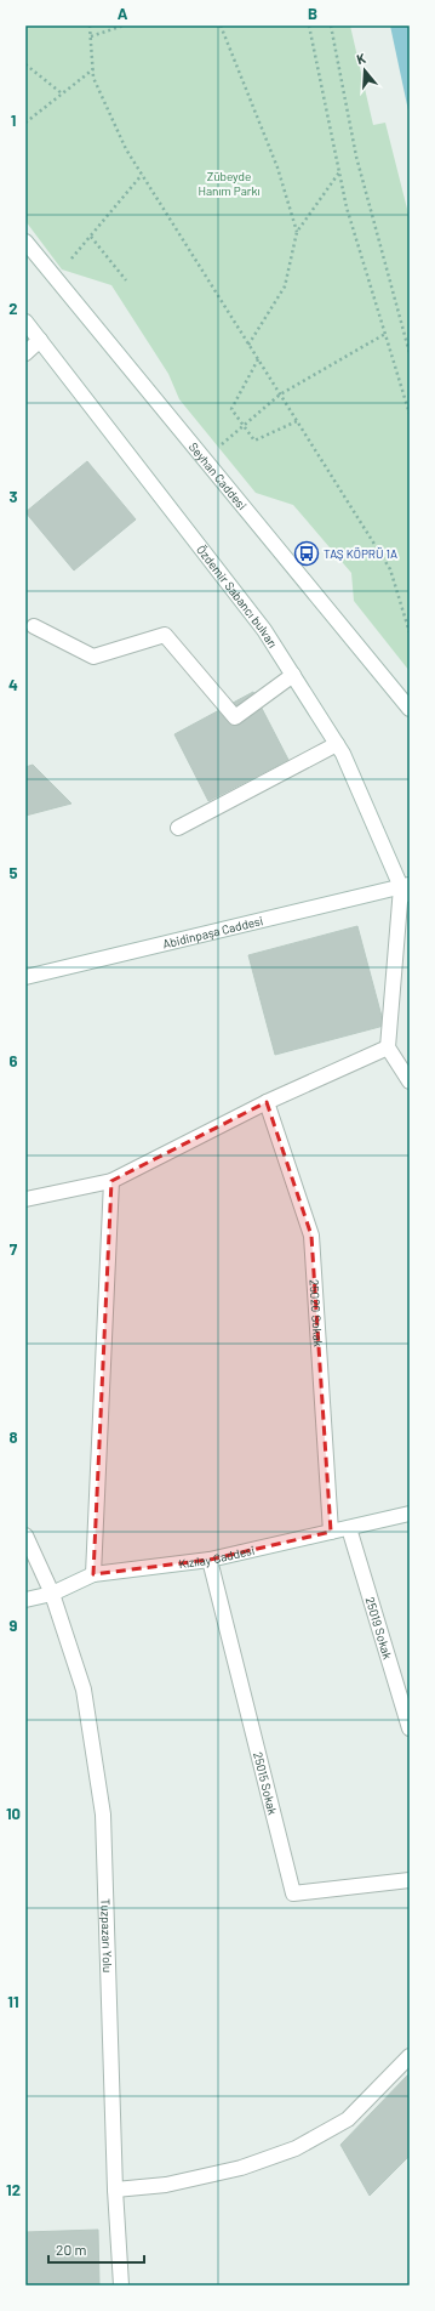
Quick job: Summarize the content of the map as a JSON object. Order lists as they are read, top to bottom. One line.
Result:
{"streets":{"street":["Seyhan Caddesi","Özdemir Sabancı bulvarı","Abidinpaşa Caddesi","25020 Sokak","Kızılay Caddesi","25019 Sokak","25015 Sokak","Tuzpazarı Yolu"]},"crossings":[["Özdemir Sabancı bulvarı","Abidinpaşa Caddesi"],["25020 Sokak","Kızılay Caddesi"],["Kızılay Caddesi","25019 Sokak"],["Kızılay Caddesi","25015 Sokak"],["Kızılay Caddesi","Tuzpazarı Yolu"]],"parks":["Zübeyde Hanım Parkı"],"places":{"bus stop":["TAŞ KÖPRÜ 1A"]},"scale_bar":"20 m","north":"top","grid":{"columns":["A","B"],"rows":["1","2","3","4","5","6","7","8","9","10","11","12"]}}
